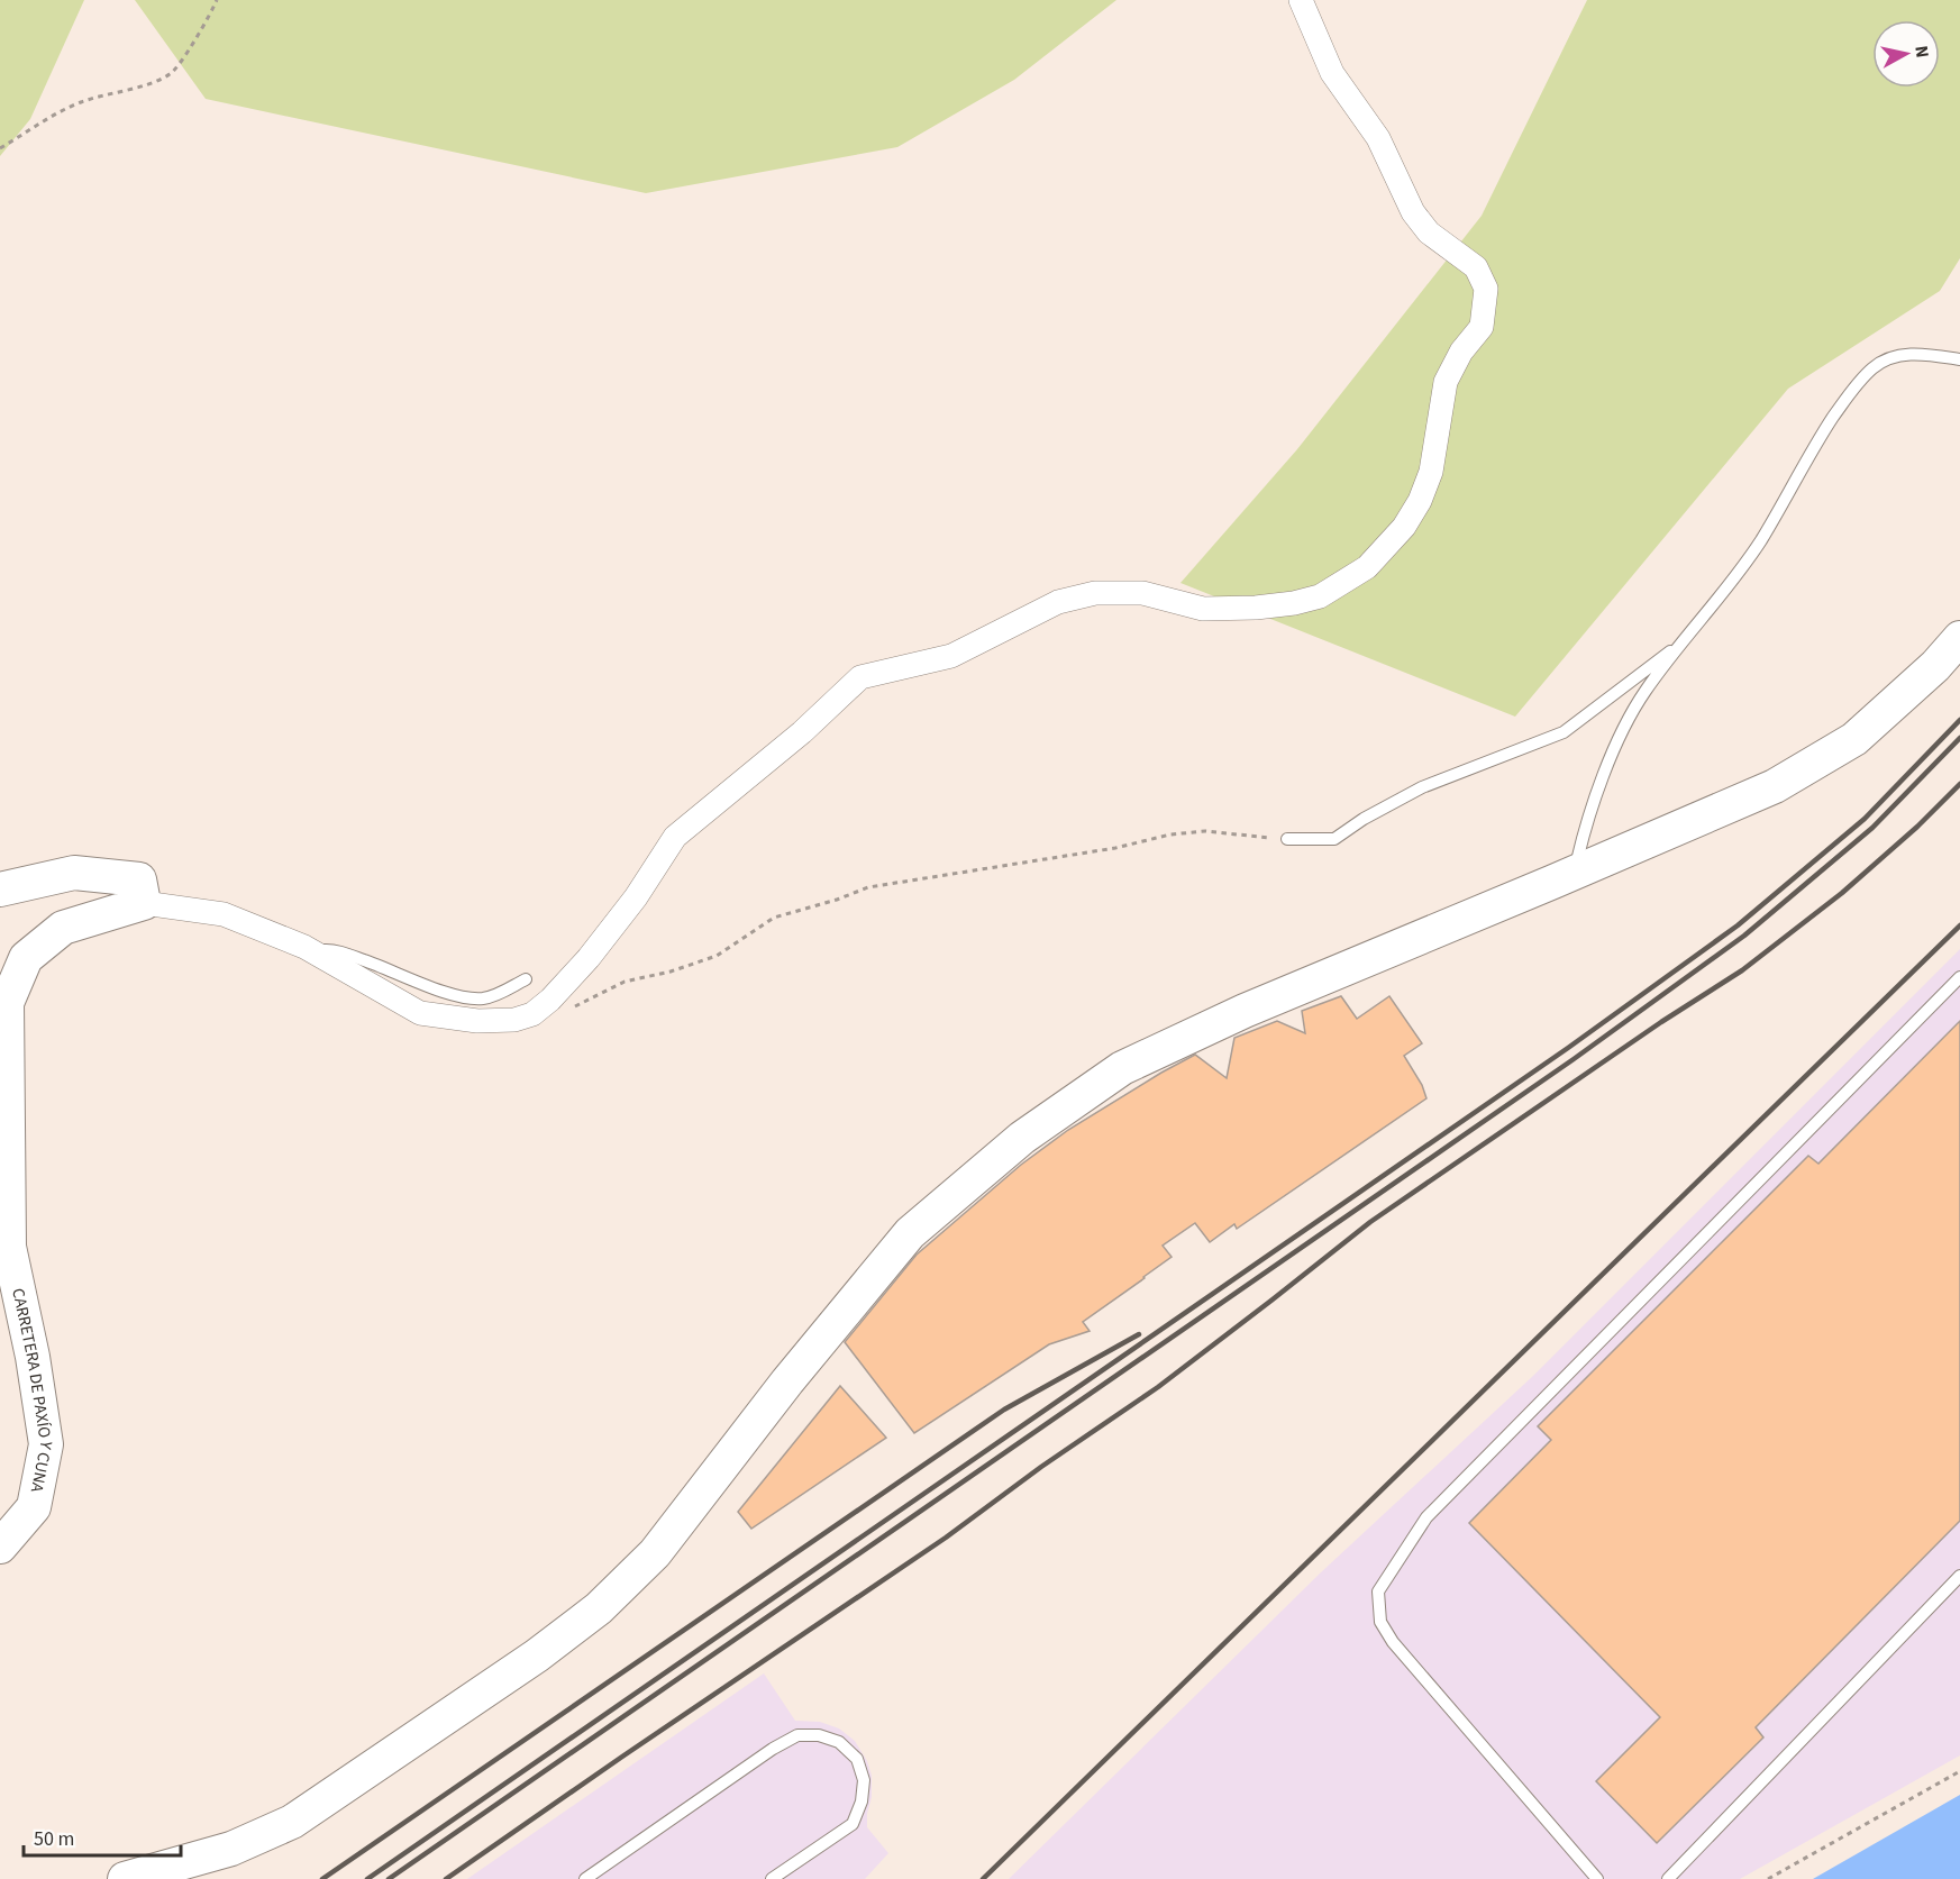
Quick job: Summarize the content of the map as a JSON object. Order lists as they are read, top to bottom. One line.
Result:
{"streets":{"street":["CARRETERA DE PAXÍO Y CUNA"]},"scale_bar":"50 m","north":"right"}
